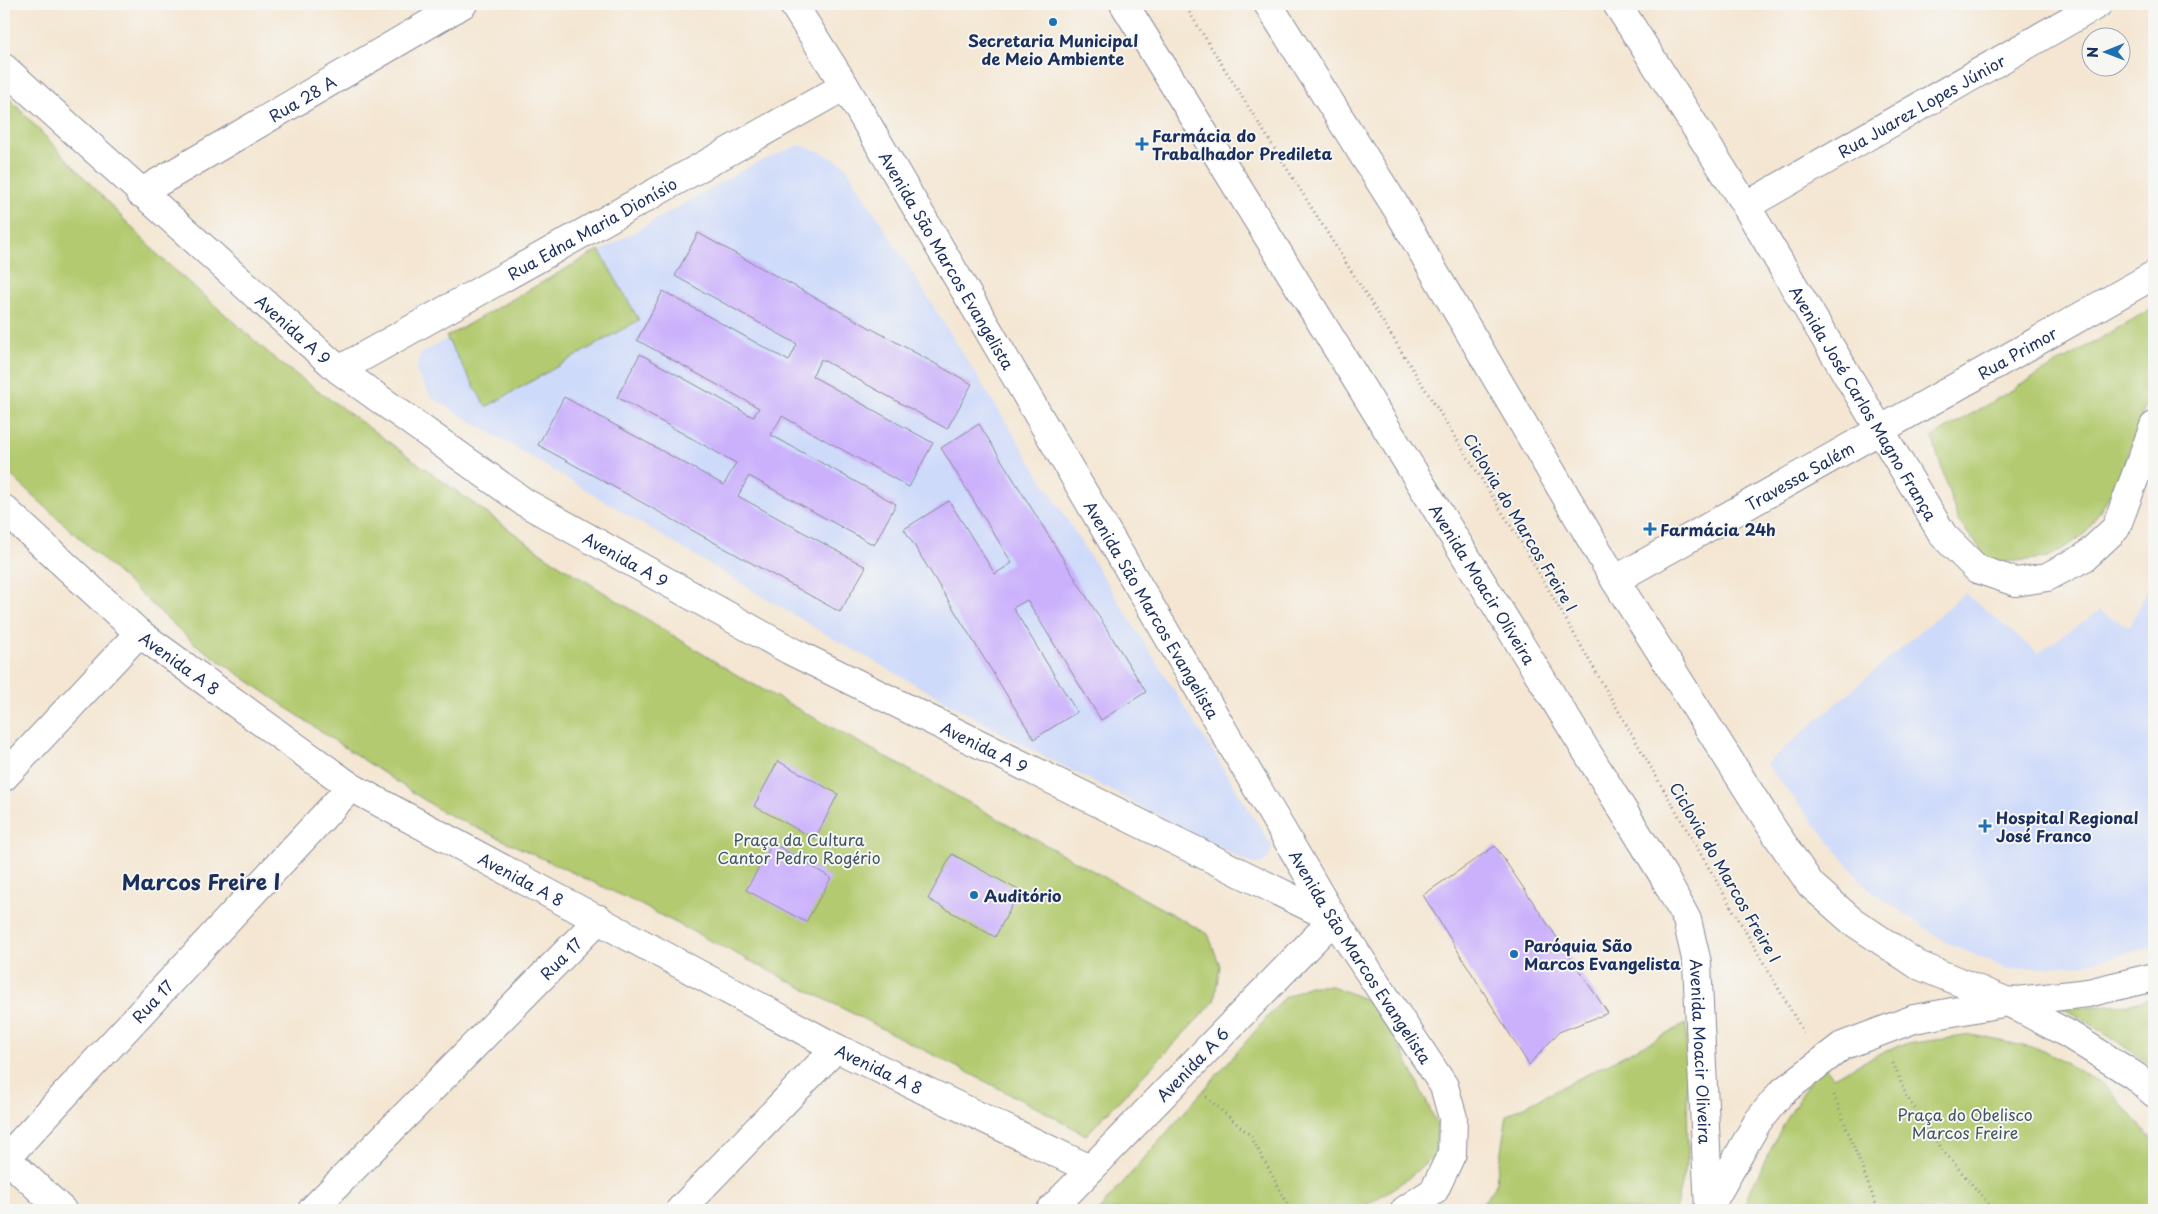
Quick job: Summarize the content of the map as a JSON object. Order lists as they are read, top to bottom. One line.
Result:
{"streets":{"street":["Rua 28 A","Rua Juarez Lopes Júnior","Rua Edna Maria Dionísio","Avenida São Marcos Evangelista","Avenida A 9","Rua Primor","Avenida José Carlos Magno França","Travessa Salém","Avenida Moacir Oliveira","Avenida A 8","Rua 17","Avenida A 6"],"path":["Ciclovia do Marcos Freire I"]},"crossings":[["Rua 28 A","Avenida A 9"],["Rua Juarez Lopes Júnior","Avenida José Carlos Magno França"],["Rua Edna Maria Dionísio","Avenida São Marcos Evangelista"],["Rua Edna Maria Dionísio","Avenida A 9"],["Avenida São Marcos Evangelista","Avenida A 9"],["Avenida São Marcos Evangelista","Avenida A 6"],["Avenida A 9","Avenida A 6"],["Rua Primor","Avenida José Carlos Magno França"],["Rua Primor","Travessa Salém"],["Avenida José Carlos Magno França","Travessa Salém"],["Avenida A 8","Rua 17"],["Avenida A 8","Avenida A 6"]],"districts":["Marcos Freire I"],"parks":["Praça da Cultura Cantor Pedro Rogério","Praça do Obelisco Marcos Freire"],"places":{"other":["Secretaria Municipal de Meio Ambiente","Auditório","Paróquia São Marcos Evangelista"],"health":["Farmácia do Trabalhador Predileta","Farmácia 24h","Hospital Regional José Franco"]},"north":"left"}
